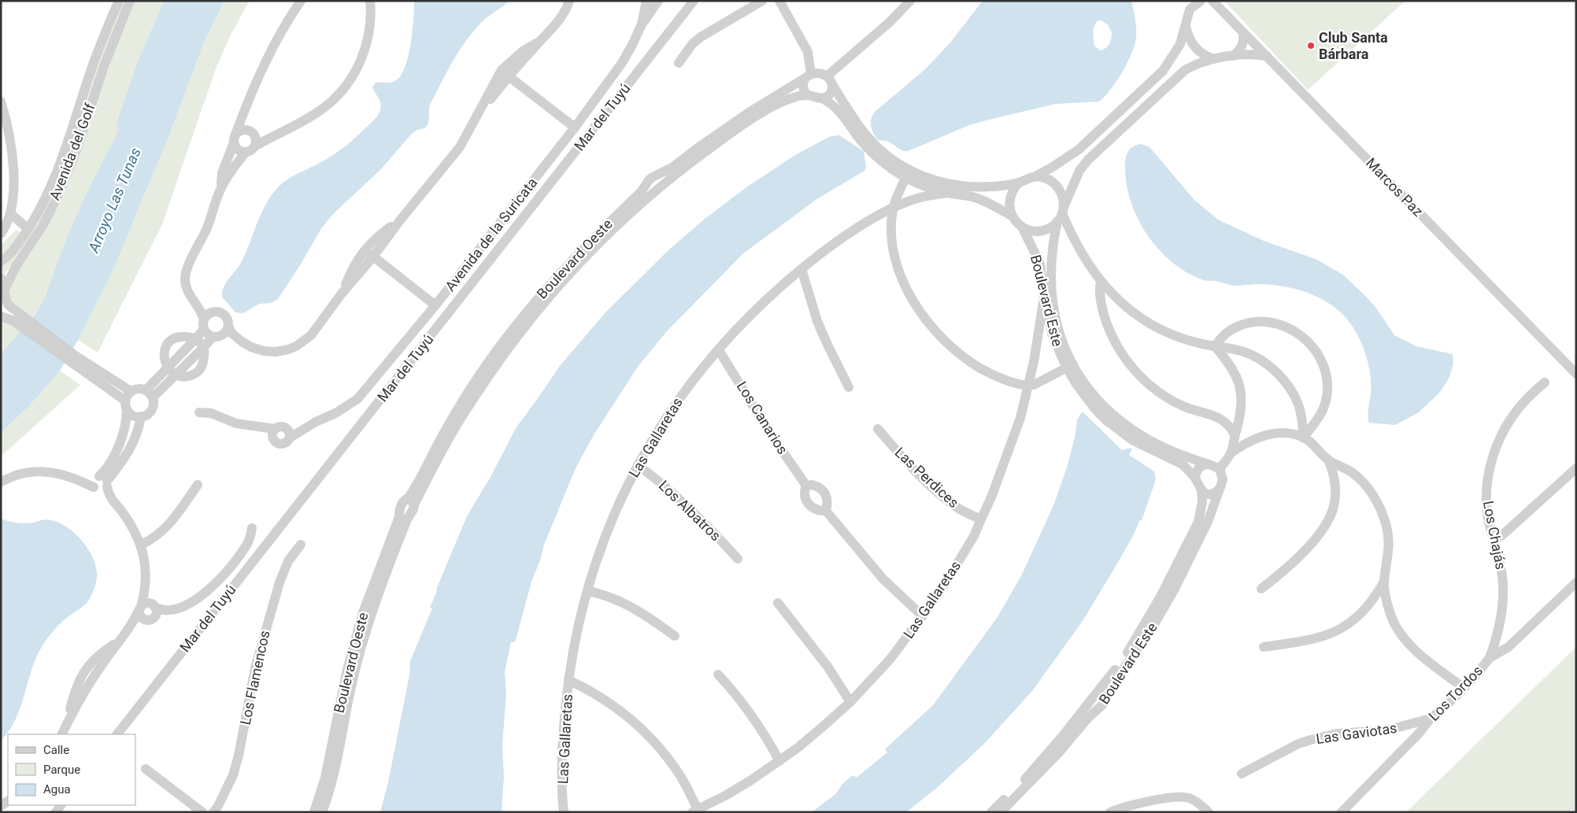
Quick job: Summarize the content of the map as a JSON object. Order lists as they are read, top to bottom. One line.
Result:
{"streets":{"street":["Mar del Tuyú","Avenida del Golf","Marcos Paz","Avenida de la Suricata","Boulevard Oeste","Boulevard Este","Los Canarios","Las Gallaretas","Las Perdices","Los Albatros","Los Chajás","Los Flamencos","Los Tordos","Las Gaviotas"]},"crossings":[["Boulevard Este","Las Gallaretas"],["Los Canarios","Las Gallaretas"],["Las Gallaretas","Las Perdices"],["Las Gallaretas","Los Albatros"],["Los Chajás","Los Tordos"],["Los Tordos","Las Gaviotas"]],"water":["Arroyo Las Tunas"],"places":["Club Santa Bárbara"],"legend":["Calle","Parque","Agua"]}
